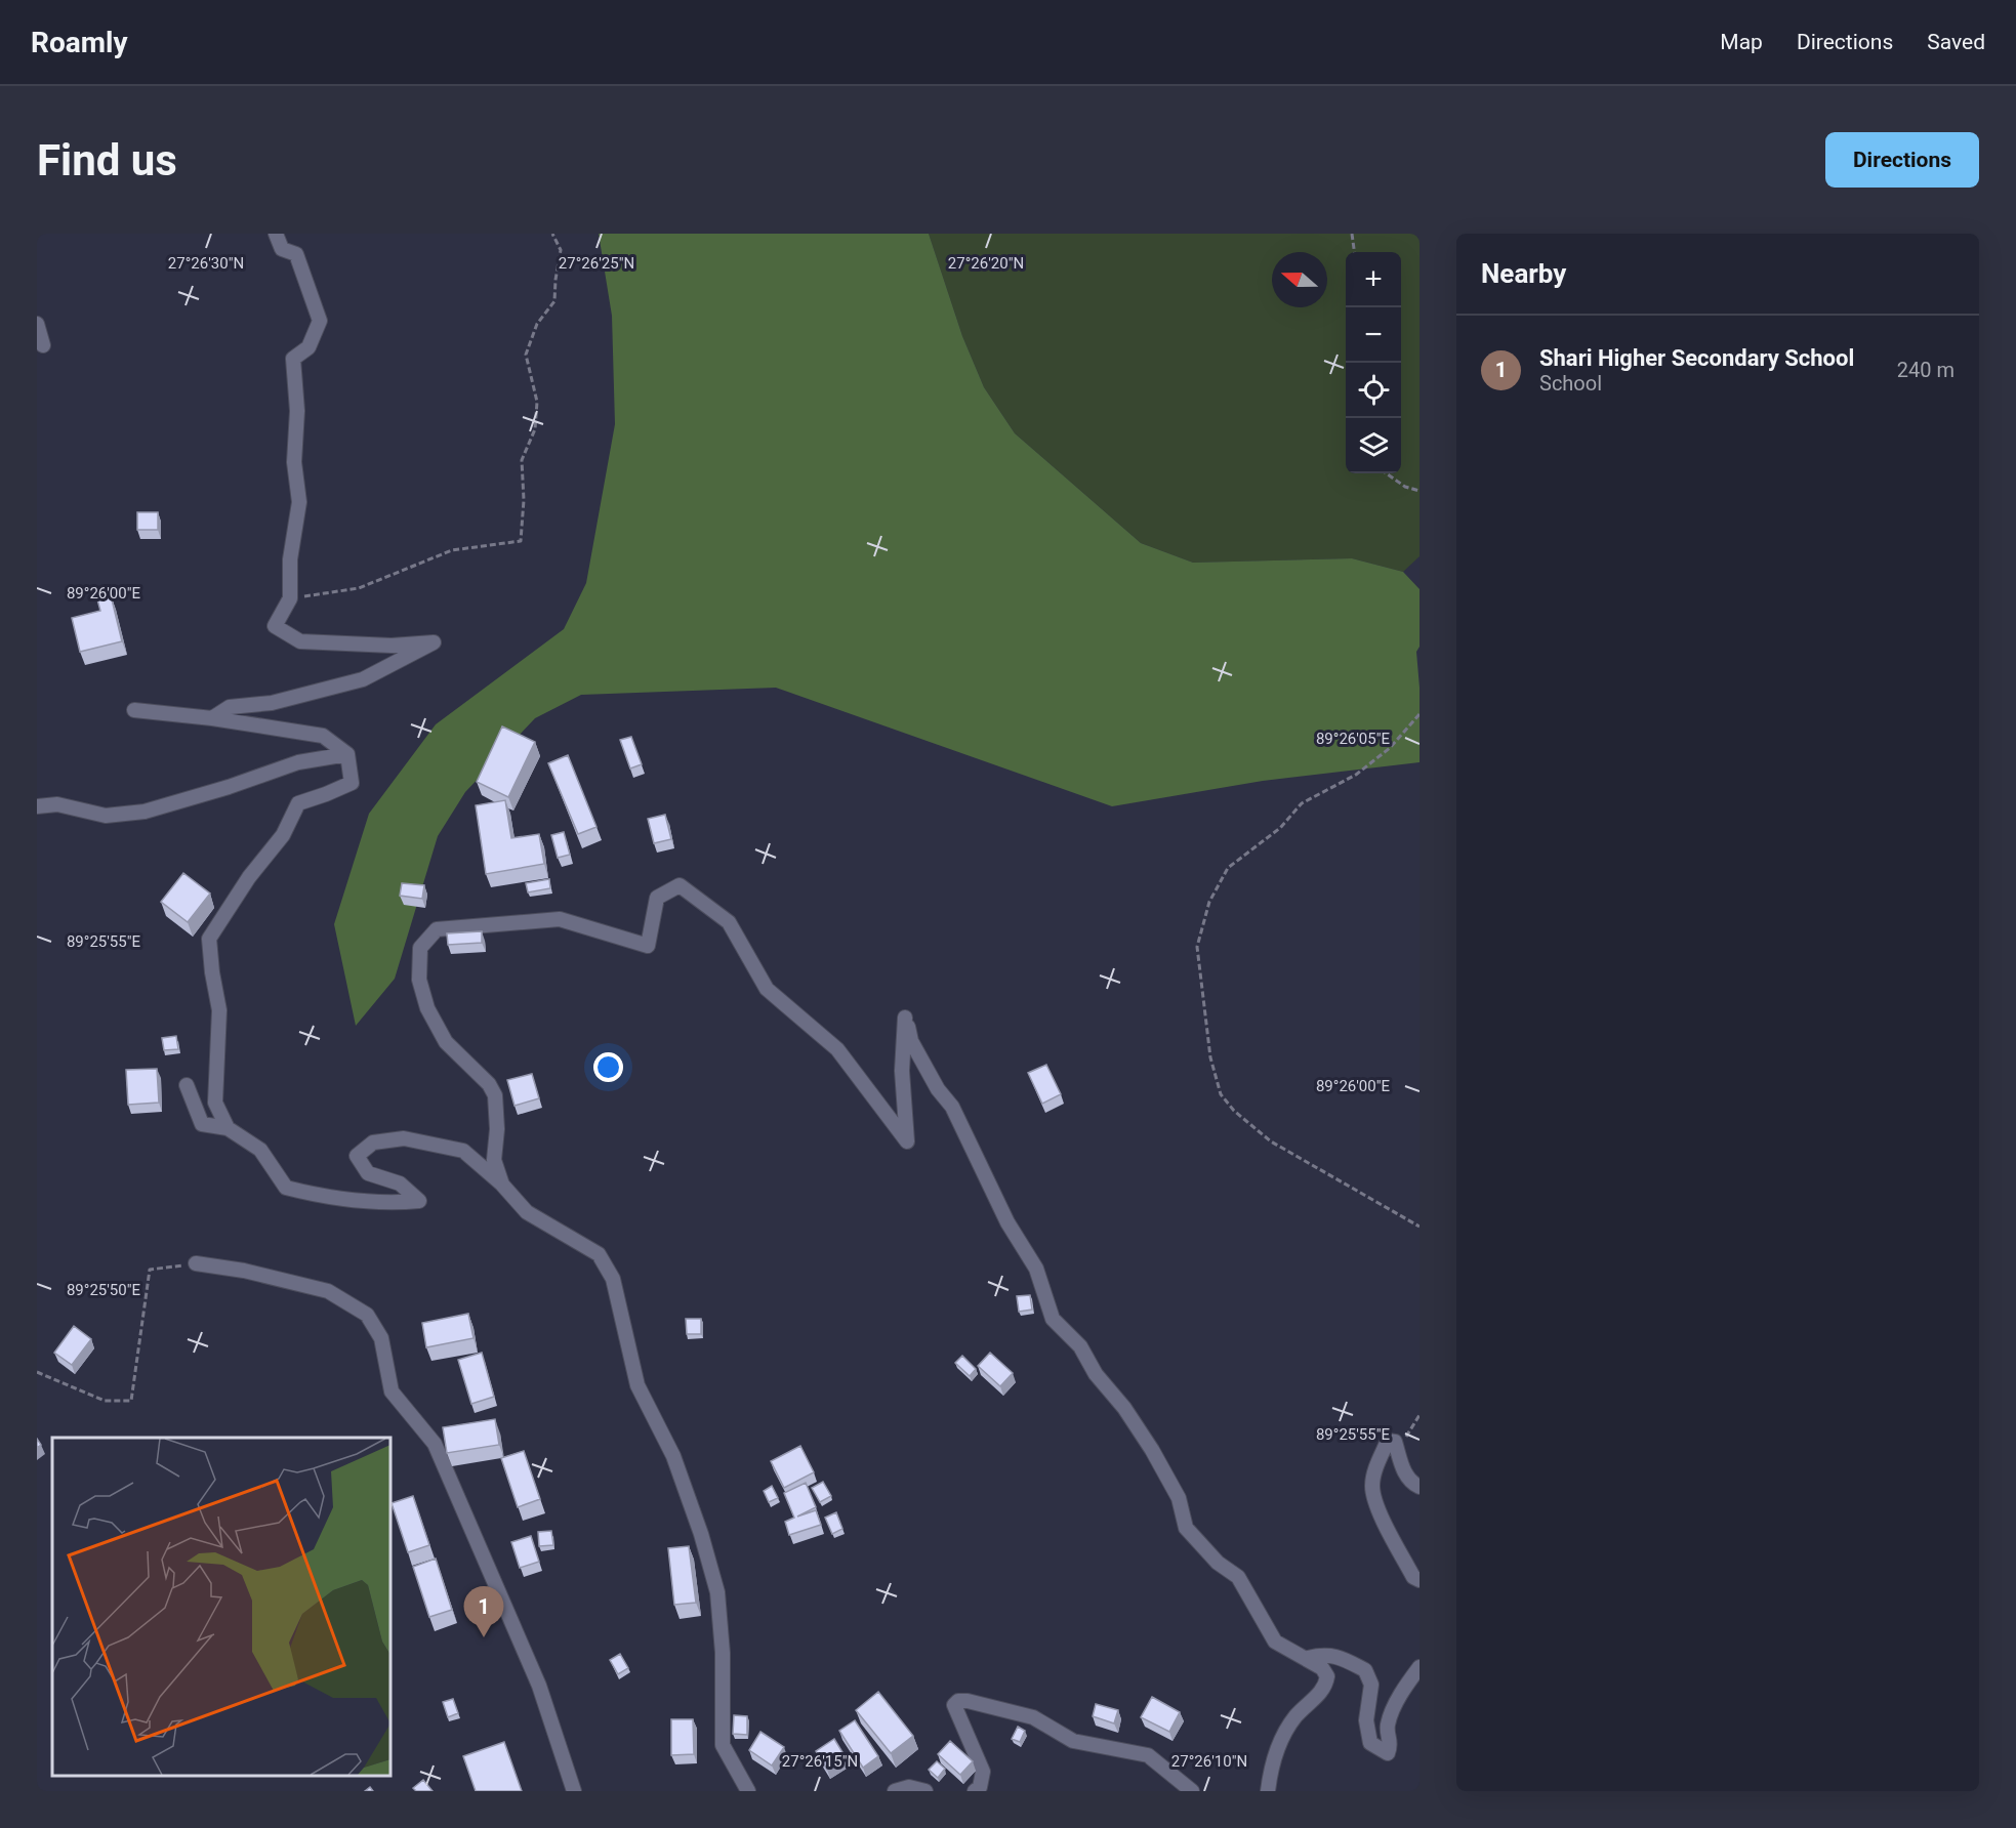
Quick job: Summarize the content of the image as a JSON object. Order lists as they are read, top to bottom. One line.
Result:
{"north":"left","page":{"header":"Roamly","nav":["Map","Directions","Saved"],"buttons":"Directions","title":"Find us","heading":"Nearby","map_buttons":["+","−"],"list":[{"mark":"1","name":"Shari Higher Secondary School","note":"School","value":"240 m"}],"pins":"1"},"coordinates":["27°26'30\"N","27°26'25\"N","27°26'20\"N","89°26'00\"E","89°26'05\"E","89°25'55\"E","89°25'50\"E","27°26'15\"N","27°26'10\"N"]}
